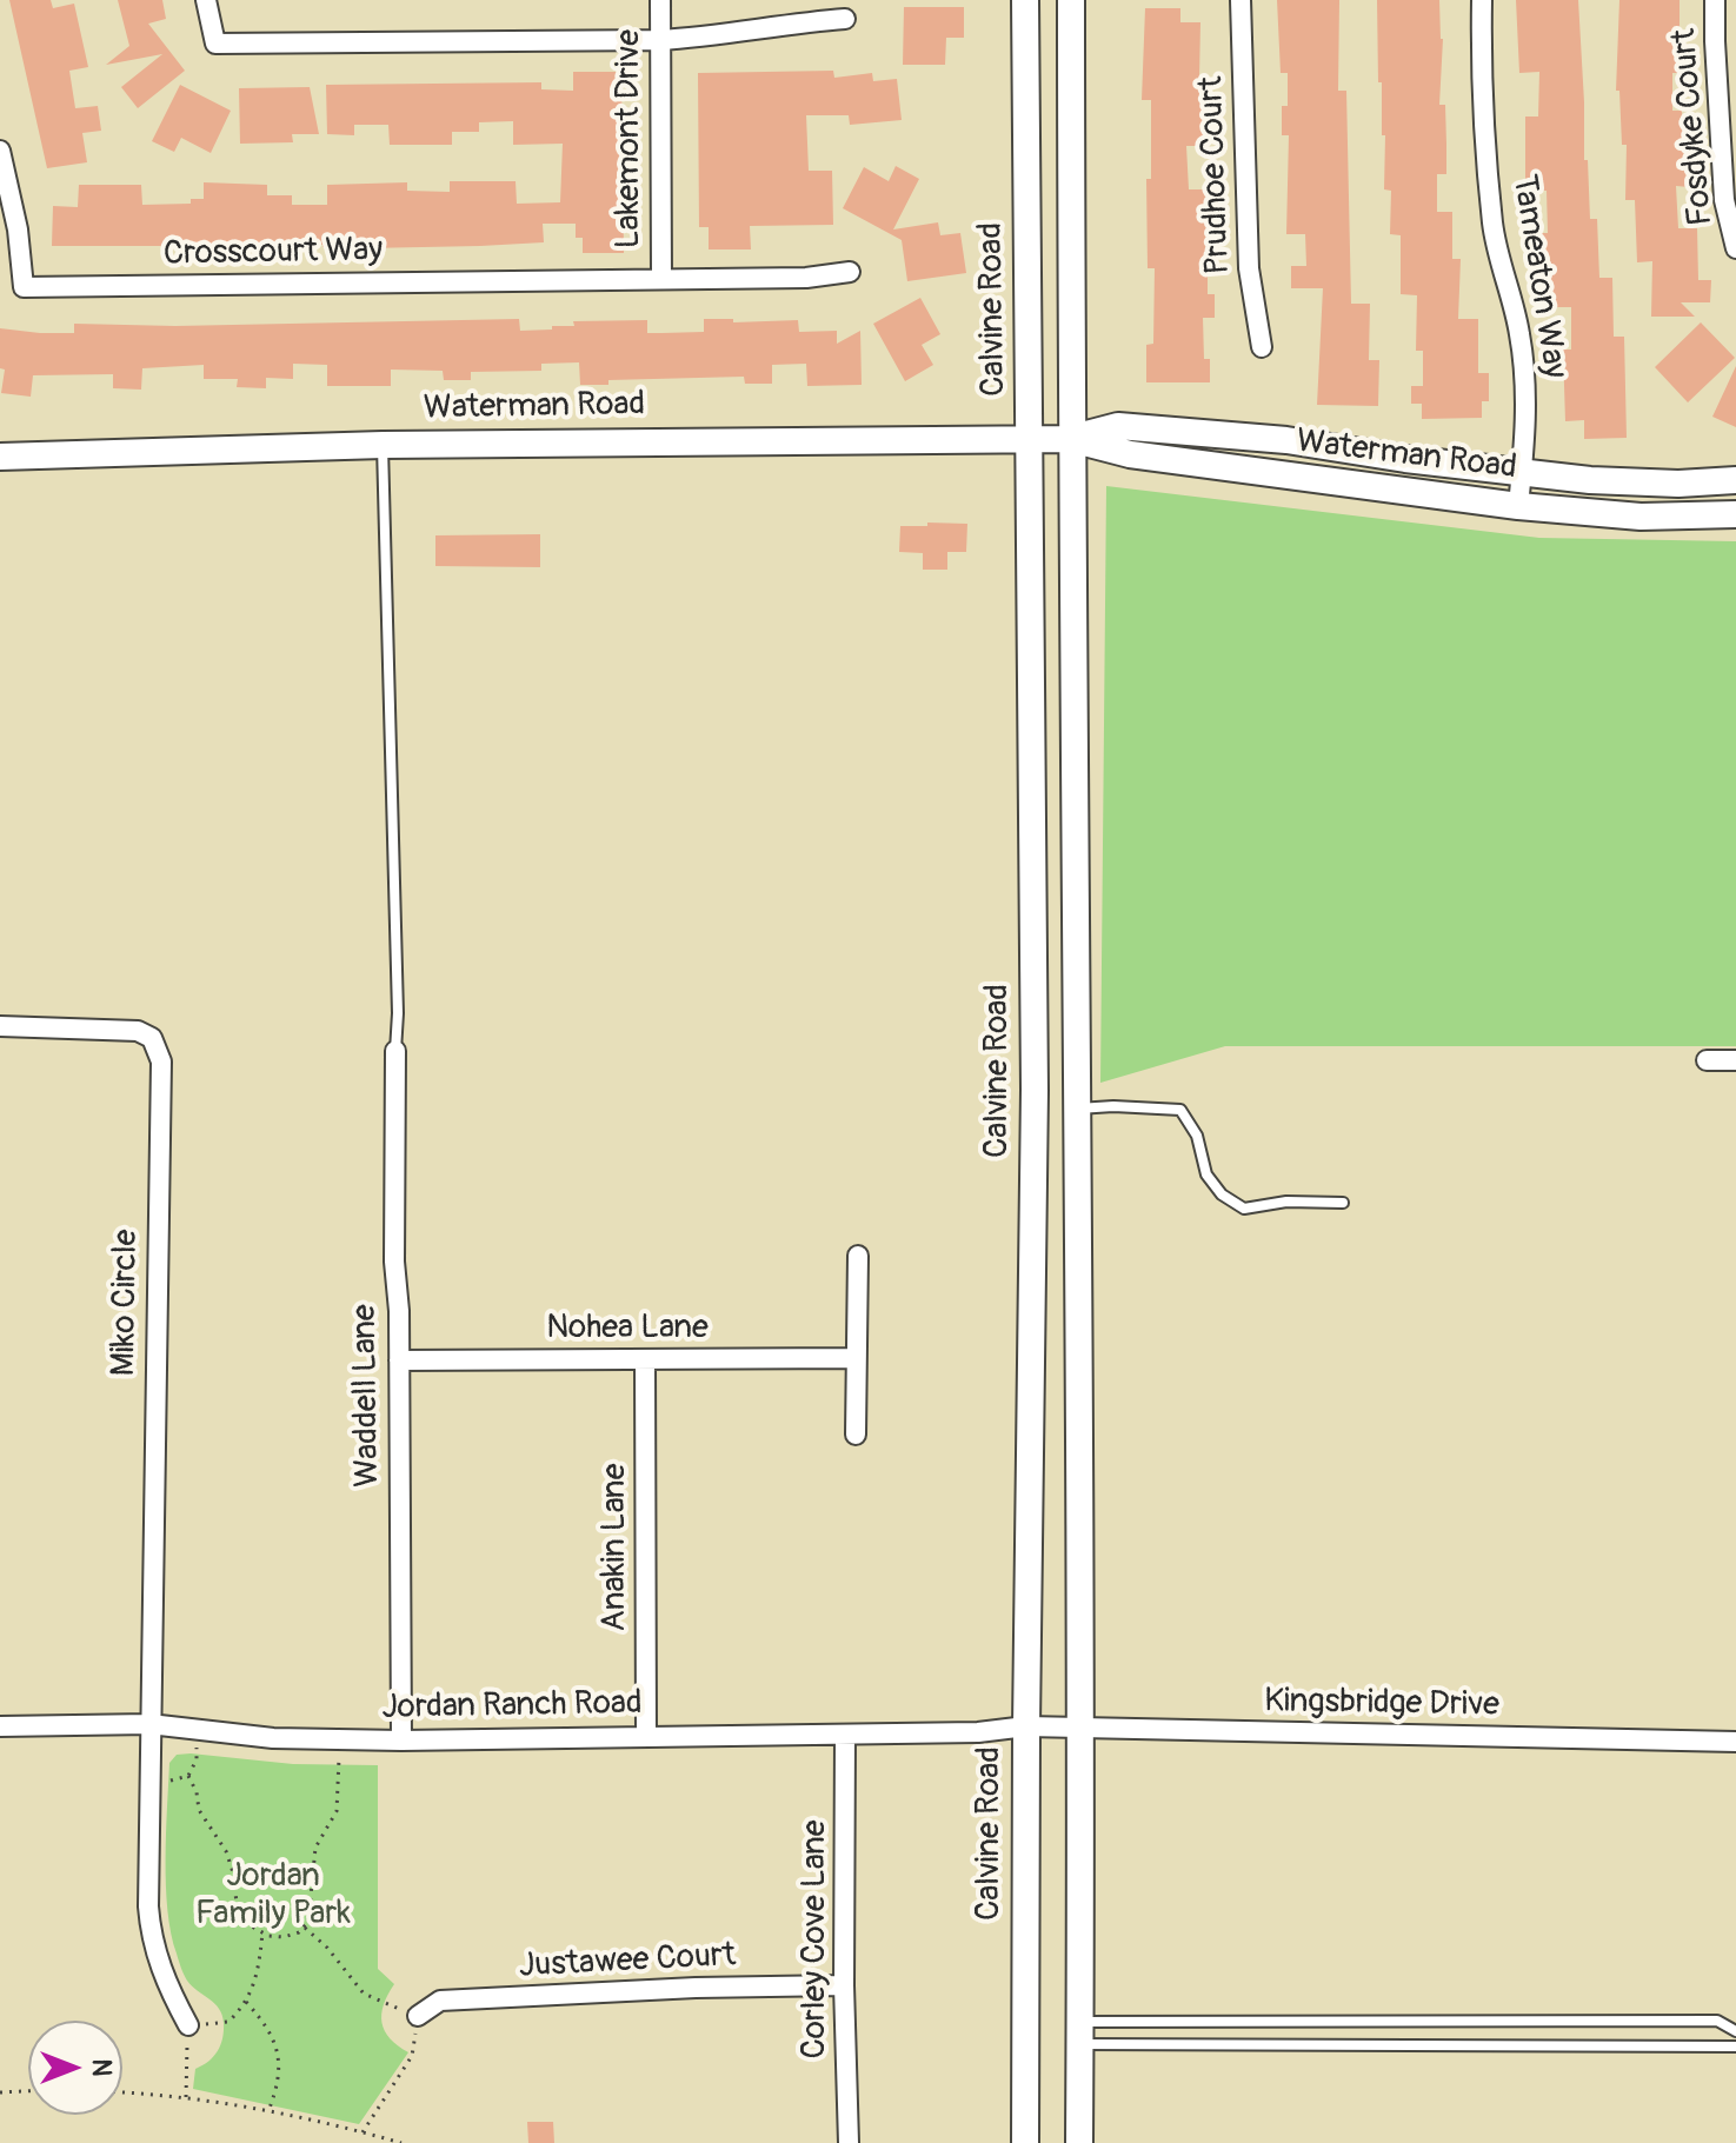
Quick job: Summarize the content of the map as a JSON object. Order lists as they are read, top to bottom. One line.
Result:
{"streets":{"main road":["Calvine Road","Waterman Road"],"street":["Fosdyke Court","Lakemont Drive","Prudhoe Court","Crosscourt Way","Tameaton Way","Miko Circle","Nohea Lane","Waddell Lane","Anakin Lane","Kingsbridge Drive","Jordan Ranch Road","Corley Cove Lane","Justawee Court"]},"crossings":[["Lakemont Drive","Crosscourt Way"],["Tameaton Way","Waterman Road"],["Calvine Road","Waterman Road"],["Calvine Road","Kingsbridge Drive"],["Calvine Road","Jordan Ranch Road"],["Miko Circle","Jordan Ranch Road"],["Nohea Lane","Waddell Lane"],["Nohea Lane","Anakin Lane"],["Waddell Lane","Jordan Ranch Road"],["Anakin Lane","Jordan Ranch Road"],["Kingsbridge Drive","Jordan Ranch Road"],["Jordan Ranch Road","Corley Cove Lane"],["Corley Cove Lane","Justawee Court"]],"parks":["Jordan Family Park"],"north":"right"}
